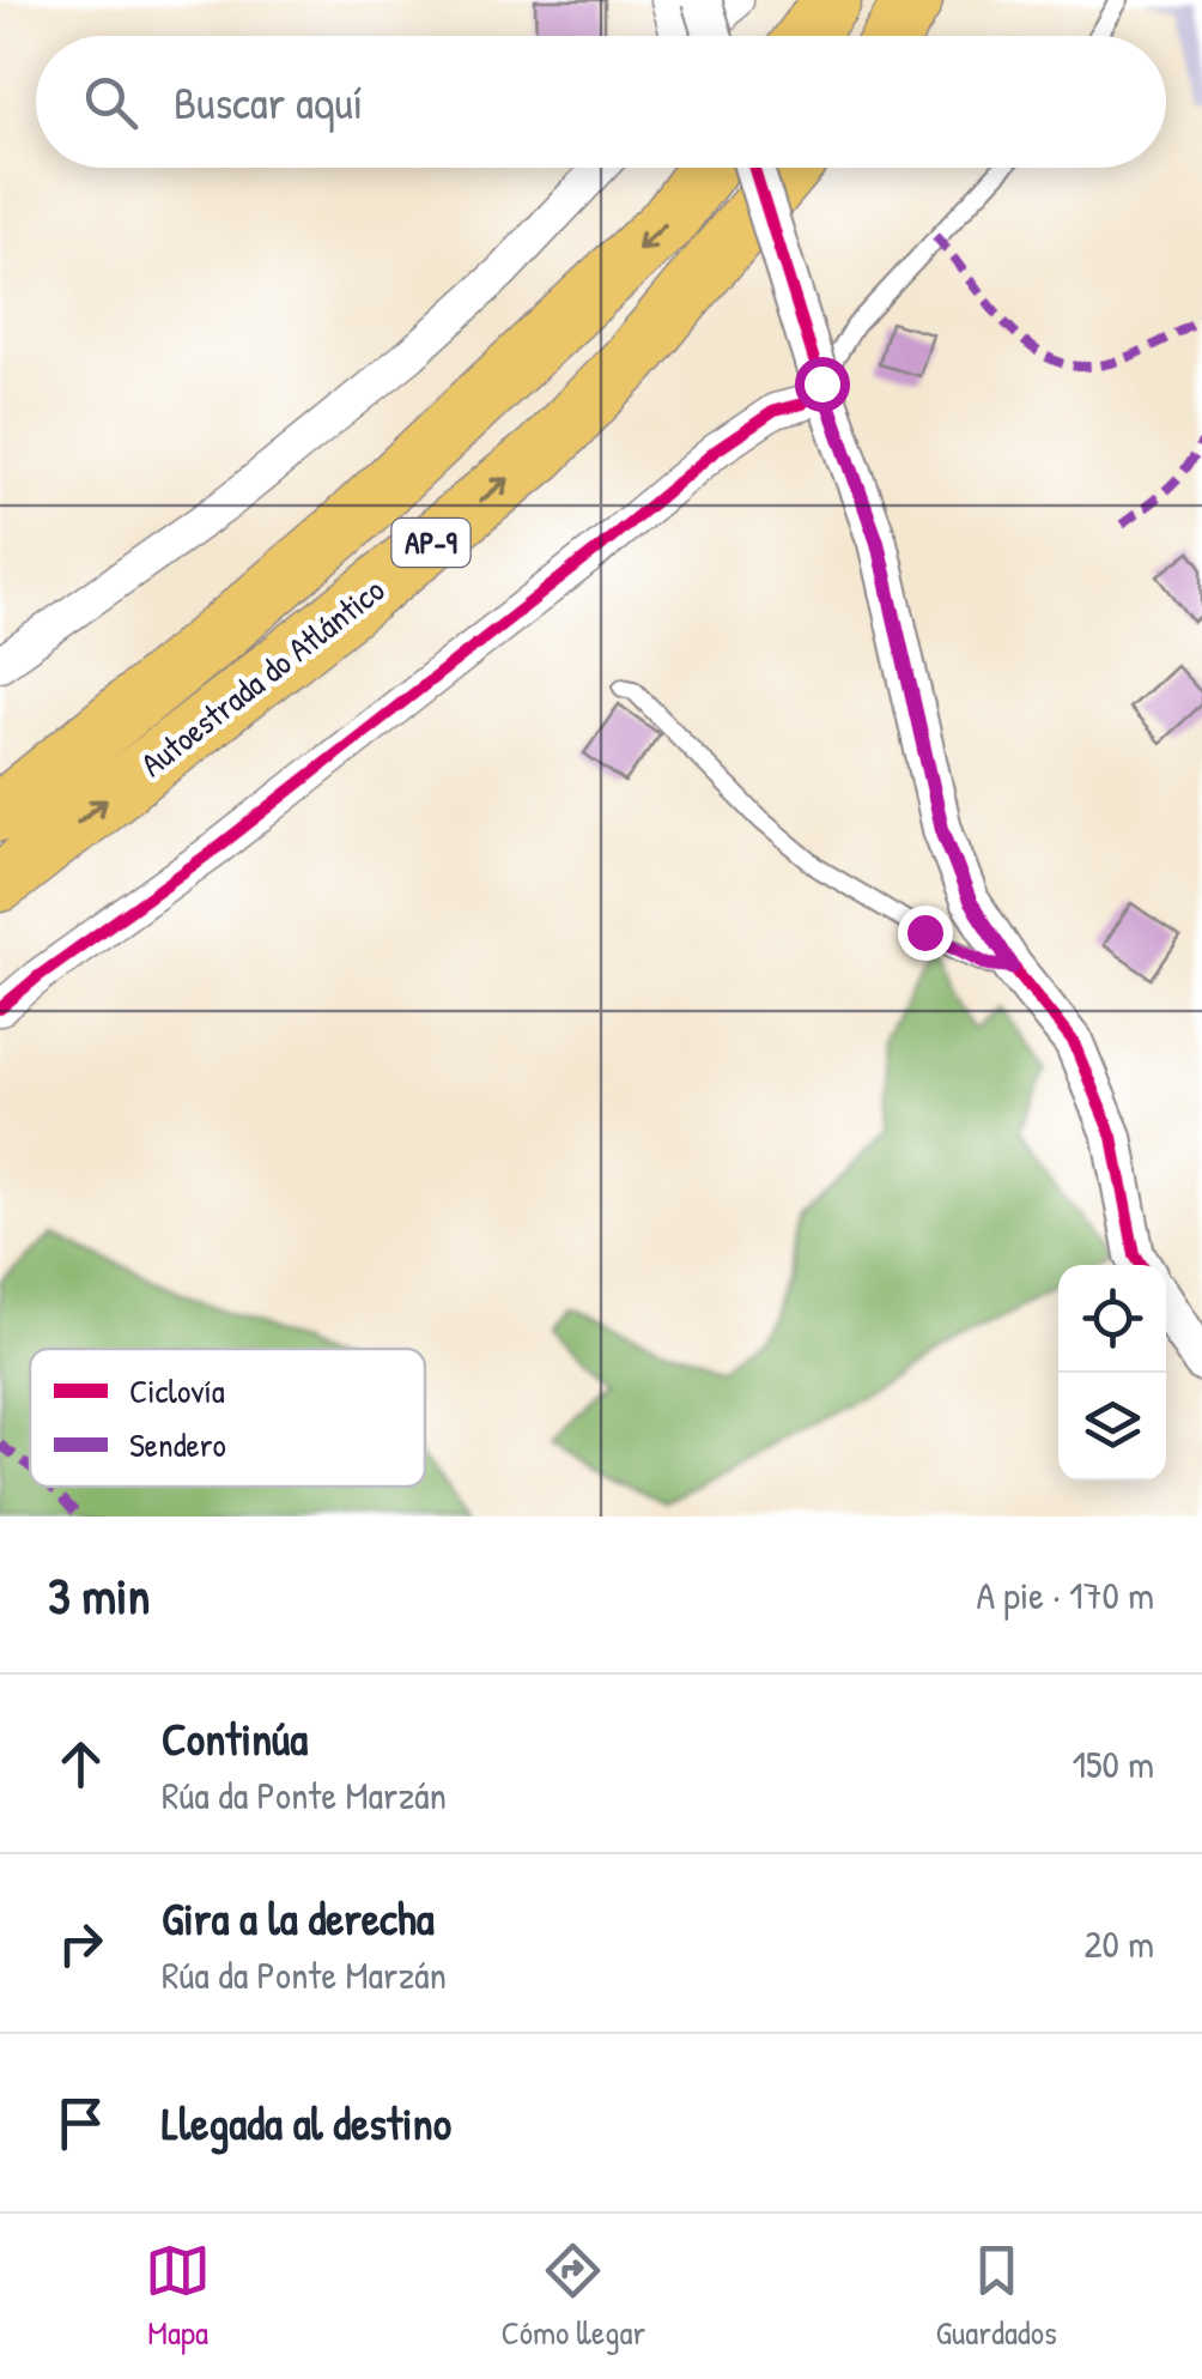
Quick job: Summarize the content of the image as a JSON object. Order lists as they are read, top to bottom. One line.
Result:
{"streets":{"highway":["AP-9","Autoestrada do Atlántico"]},"legend":["Ciclovía","Sendero"],"page":{"search":"Buscar aquí","heading":["3 min","A pie · 170 m"],"list":[["Continúa","Rúa da Ponte Marzán","150 m"],["Gira a la derecha","Rúa da Ponte Marzán","20 m"],"Llegada al destino"],"nav":["Mapa","Cómo llegar","Guardados"]}}
